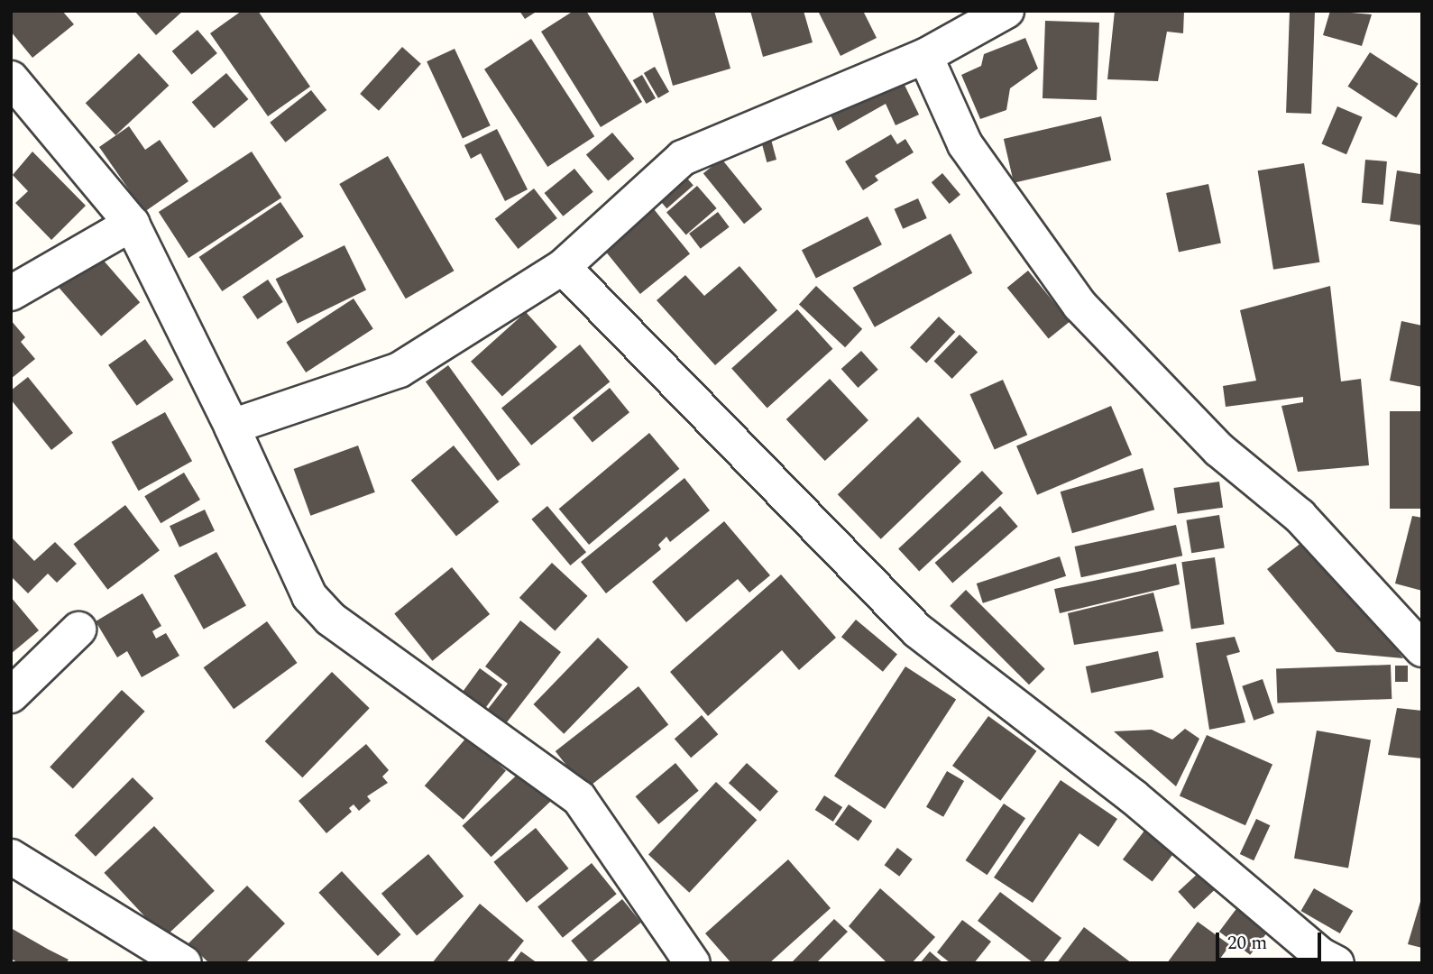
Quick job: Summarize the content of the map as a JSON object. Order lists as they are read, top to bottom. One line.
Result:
{"scale_bar":"20 m"}
